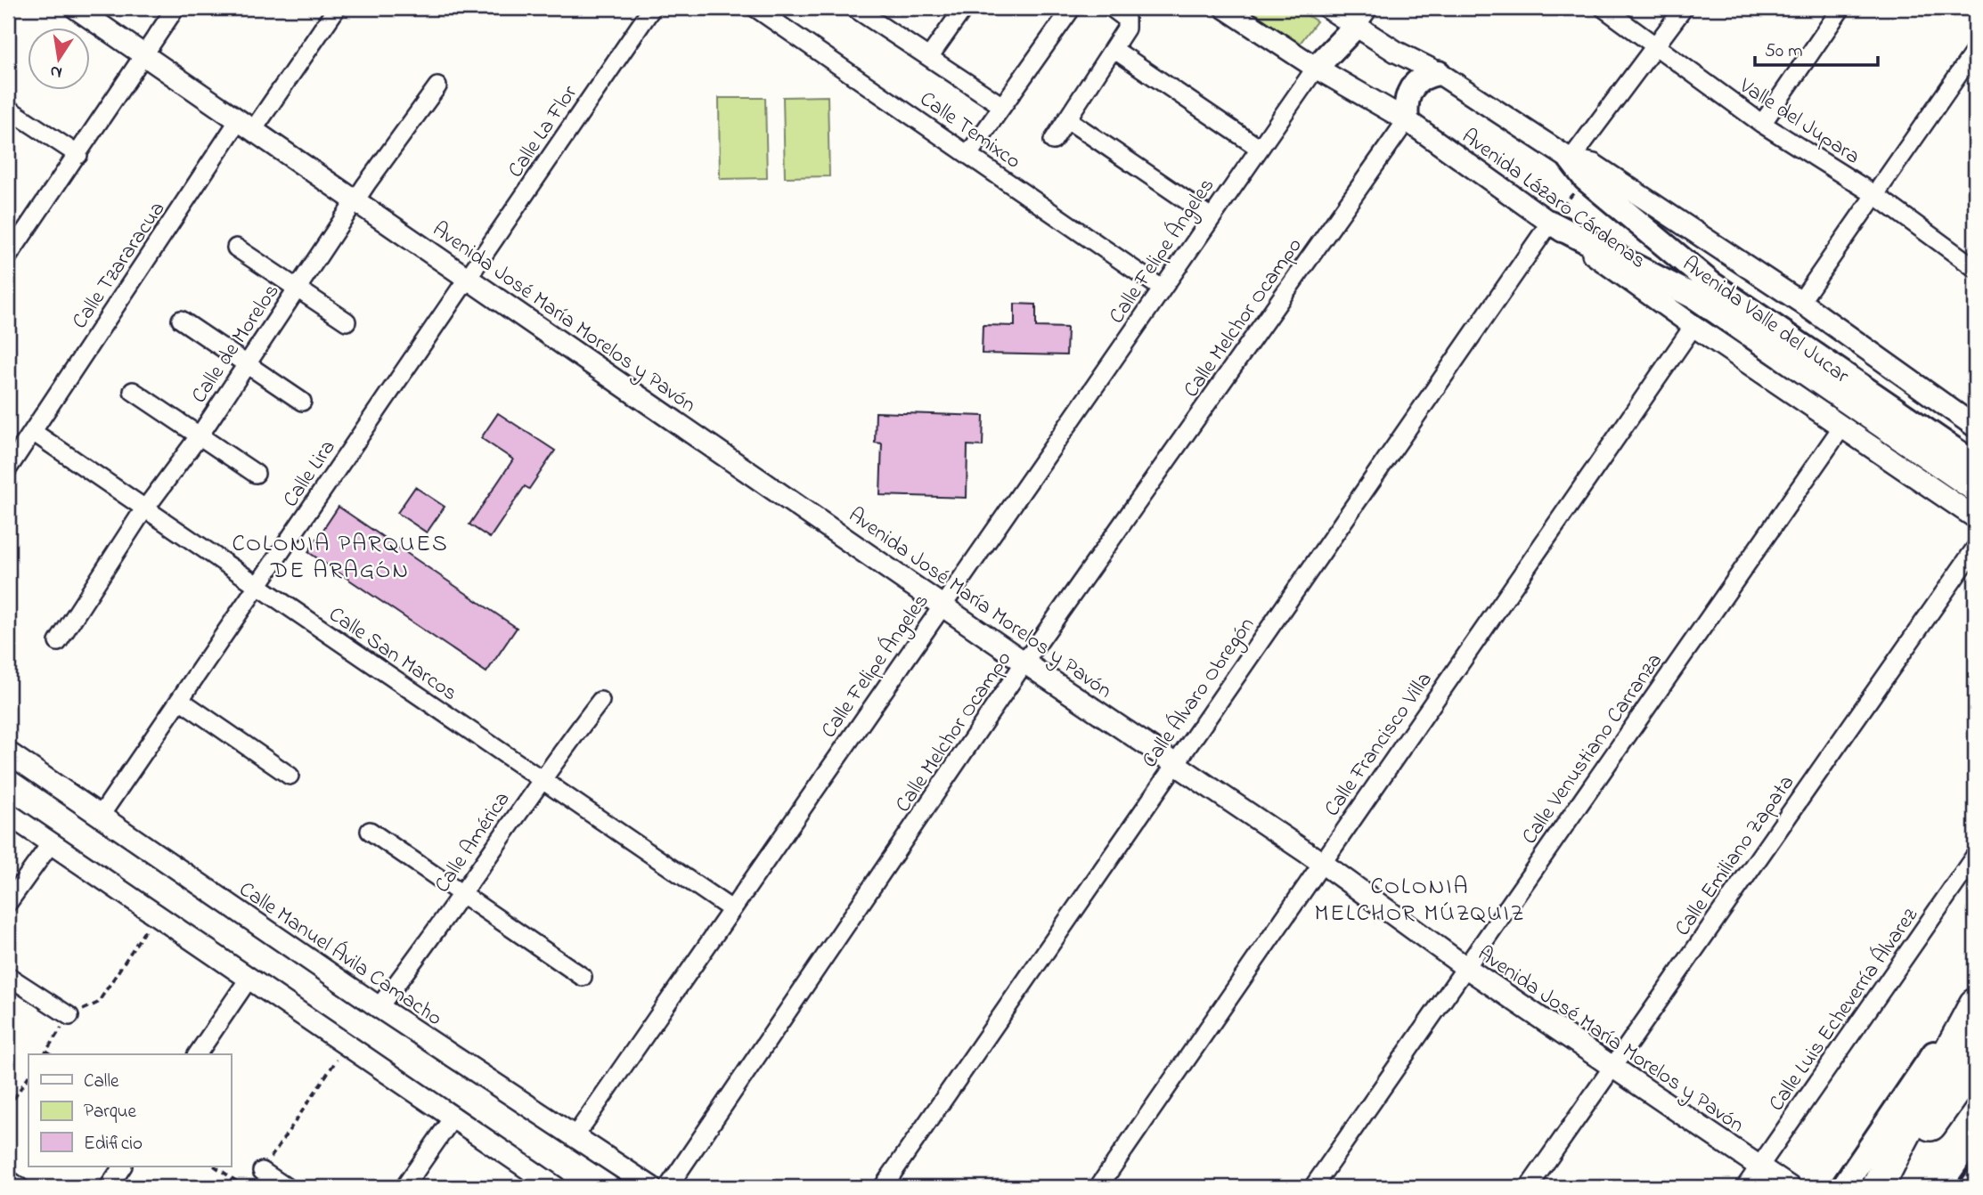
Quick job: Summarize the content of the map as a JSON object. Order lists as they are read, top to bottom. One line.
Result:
{"streets":{"main road":["Avenida Valle del Jucar"],"street":["Valle del Jupara","Calle Temixco","Calle La Flor","Avenida Lázaro Cárdenas","Calle Felipe Ángeles","Calle Tzararacua","Avenida José María Morelos y Pavón","Calle Melchor Ocampo","Calle de Morelos","Calle Lira","Calle San Marcos","Calle Álvaro Obregón","Calle Francisco Villa","Calle Venustiano Carranza","Calle América","Calle Emiliano Zapata","Calle Manuel Ávila Camacho","Calle Luis Echeverría Álvarez"]},"crossings":[["Calle Temixco","Calle Felipe Ángeles"],["Calle La Flor","Avenida José María Morelos y Pavón"],["Calle La Flor","Calle Lira"],["Avenida Lázaro Cárdenas","Calle Felipe Ángeles"],["Avenida Lázaro Cárdenas","Calle Melchor Ocampo"],["Avenida Lázaro Cárdenas","Avenida Valle del Jucar"],["Avenida Lázaro Cárdenas","Calle Álvaro Obregón"],["Avenida Lázaro Cárdenas","Calle Francisco Villa"],["Avenida Lázaro Cárdenas","Calle Venustiano Carranza"],["Calle Felipe Ángeles","Avenida José María Morelos y Pavón"],["Calle Felipe Ángeles","Calle San Marcos"],["Calle Felipe Ángeles","Calle Manuel Ávila Camacho"],["Calle Tzararacua","Avenida José María Morelos y Pavón"],["Calle Tzararacua","Calle San Marcos"],["Avenida José María Morelos y Pavón","Calle Melchor Ocampo"],["Avenida José María Morelos y Pavón","Calle de Morelos"],["Avenida José María Morelos y Pavón","Calle Lira"],["Avenida José María Morelos y Pavón","Calle Álvaro Obregón"],["Avenida José María Morelos y Pavón","Calle Francisco Villa"],["Avenida José María Morelos y Pavón","Calle Venustiano Carranza"],["Avenida José María Morelos y Pavón","Calle Emiliano Zapata"],["Avenida José María Morelos y Pavón","Calle Luis Echeverría Álvarez"],["Avenida Valle del Jucar","Calle Álvaro Obregón"],["Calle de Morelos","Calle San Marcos"],["Calle Lira","Calle San Marcos"],["Calle Lira","Calle Manuel Ávila Camacho"],["Calle San Marcos","Calle América"],["Calle América","Calle Manuel Ávila Camacho"]],"districts":["COLONIA PARQUES DE ARAGÓN","COLONIA MELCHOR MÚZQUIZ"],"legend":["Calle","Parque","Edificio"],"scale_bar":"50 m","north":"bottom"}
